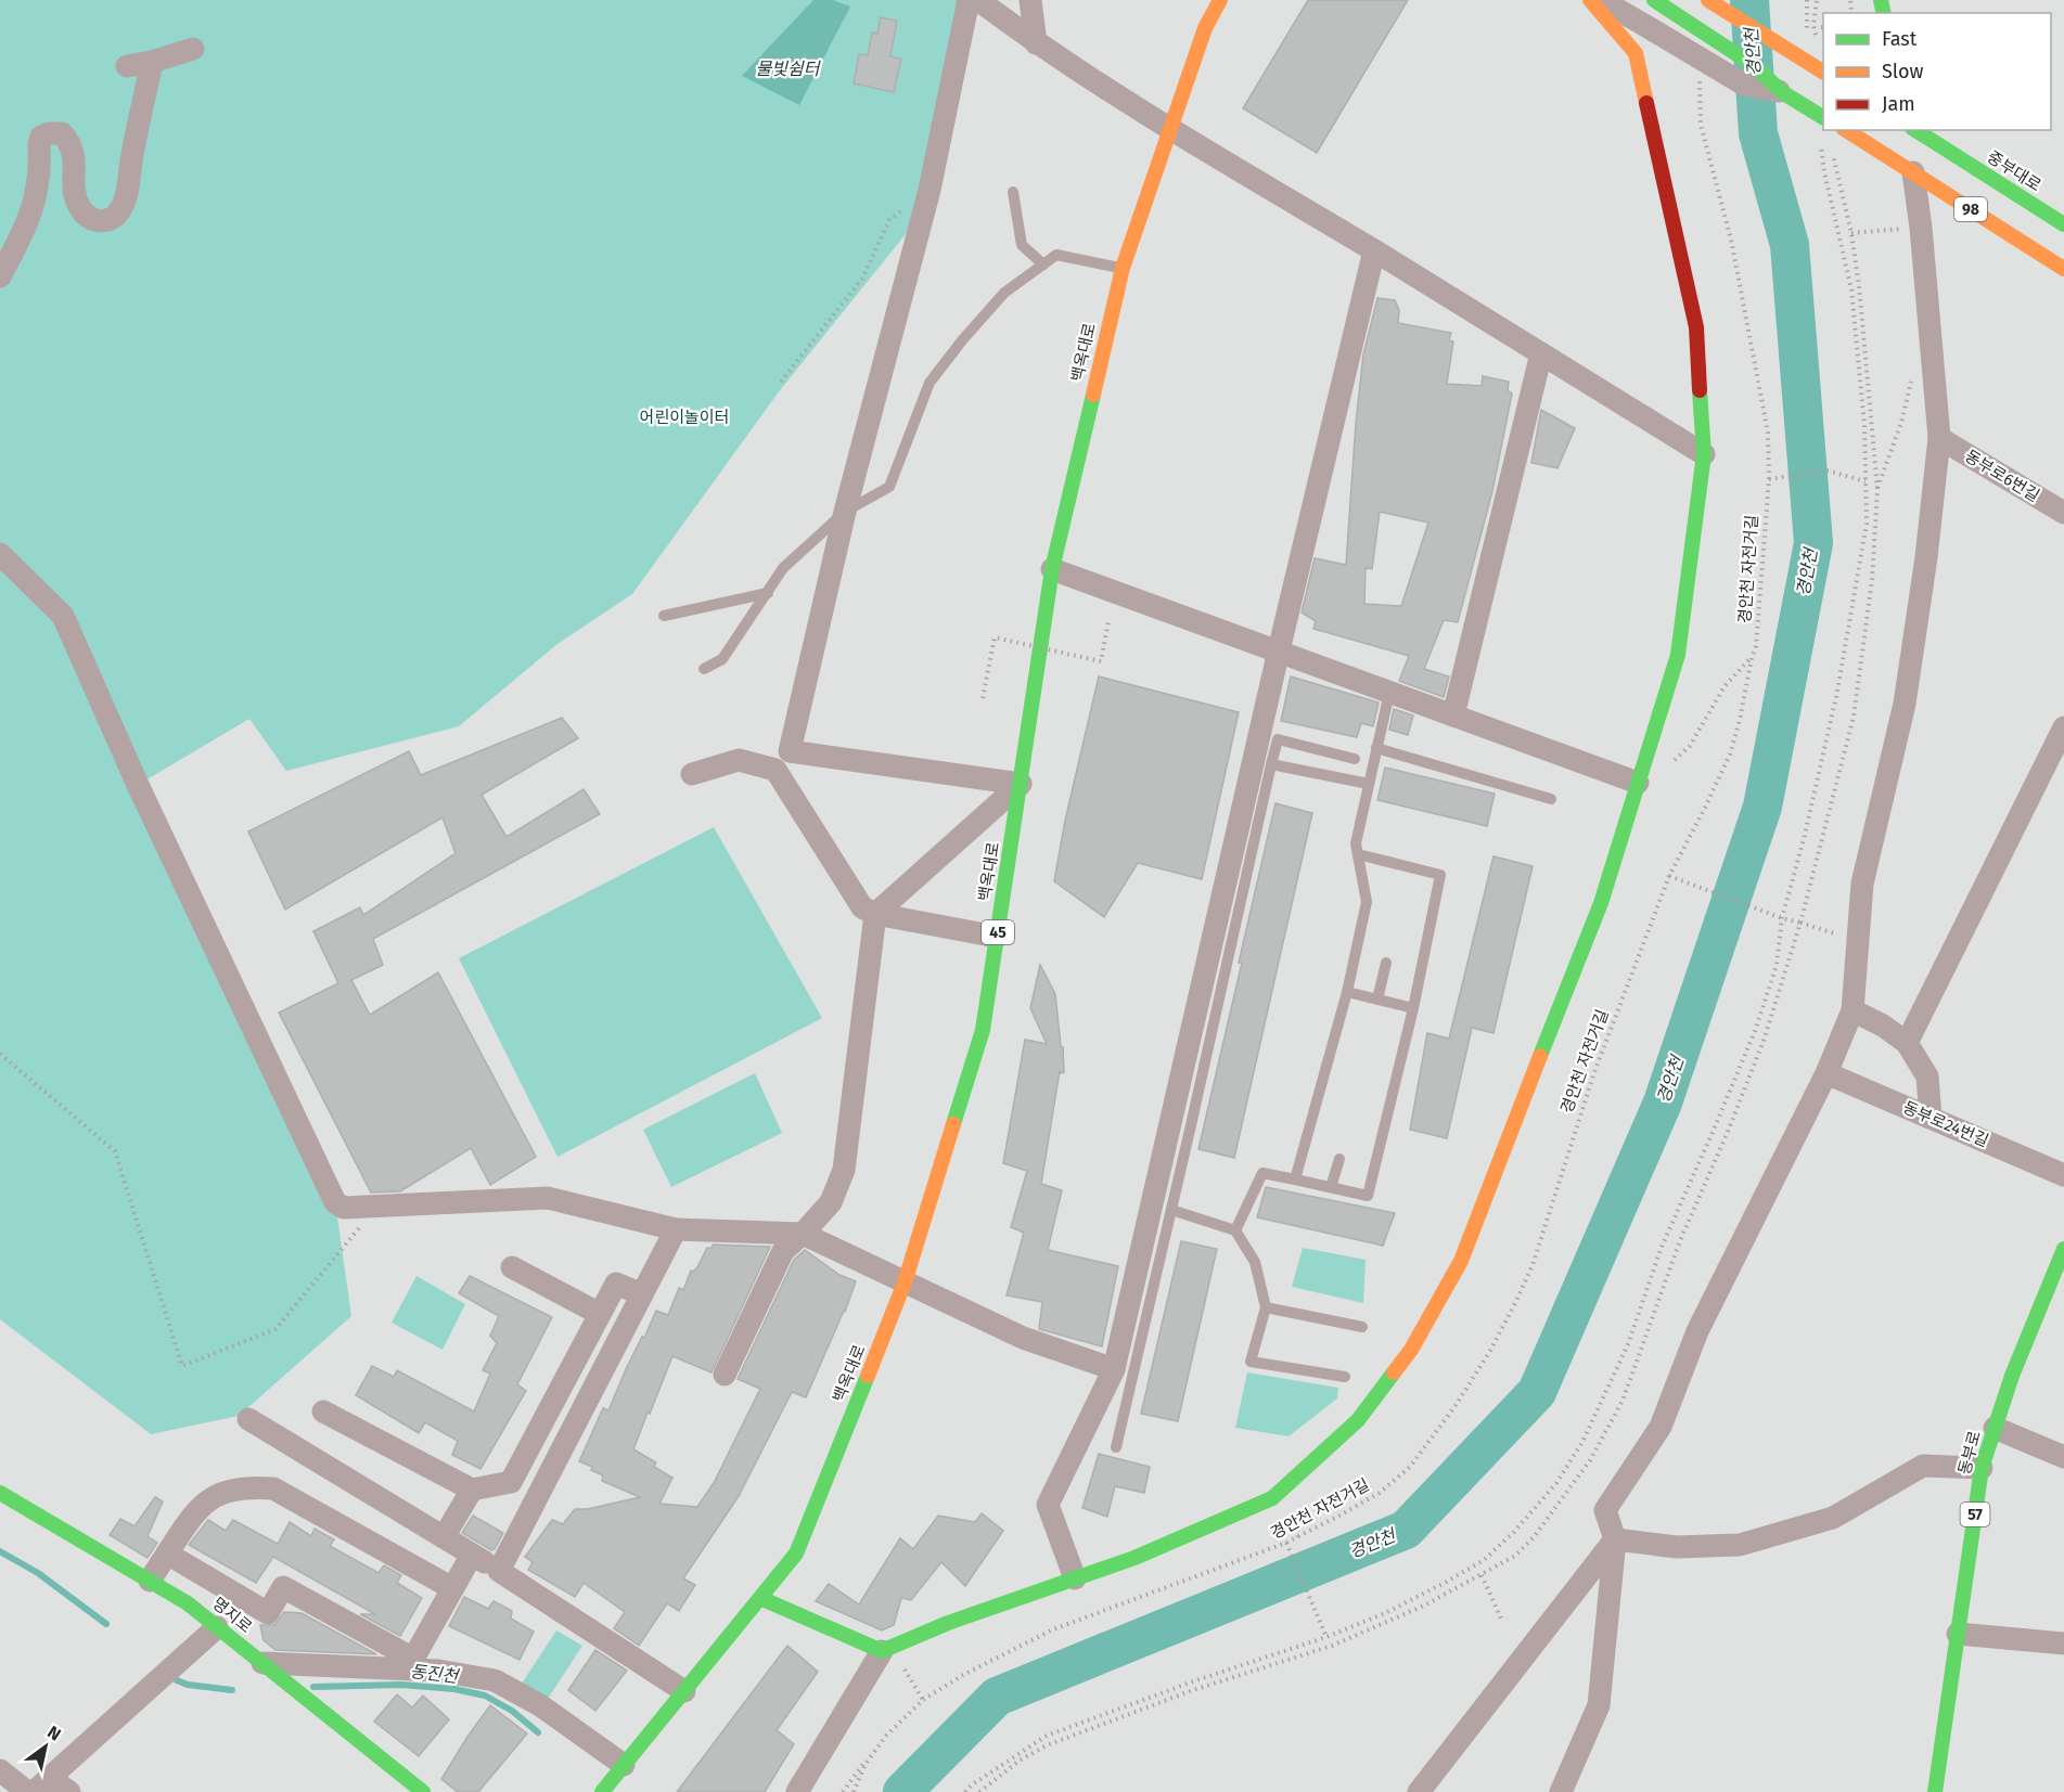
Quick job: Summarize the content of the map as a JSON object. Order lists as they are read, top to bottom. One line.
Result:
{"streets":{"main road":["중부대로","98","백옥대로","45","동부로","57","명지로"],"street":["동부로6번길","동부로24번길"],"path":["경안천 자전거길"]},"water":["경안천","물빛쉼터","동진천"],"parks":["어린이놀이터"],"legend":["Fast","Slow","Jam"],"north":"top right"}
